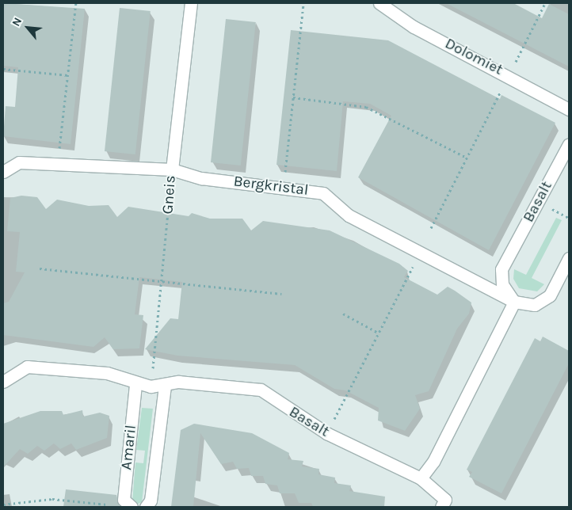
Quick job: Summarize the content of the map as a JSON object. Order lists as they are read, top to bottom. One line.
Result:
{"streets":{"street":["Dolomiet","Bergkristal","Gneis","Basalt","Amaril"]},"crossings":[["Bergkristal","Gneis"],["Bergkristal","Basalt"],["Gneis","Basalt"],["Basalt","Amaril"]],"north":"top left"}
